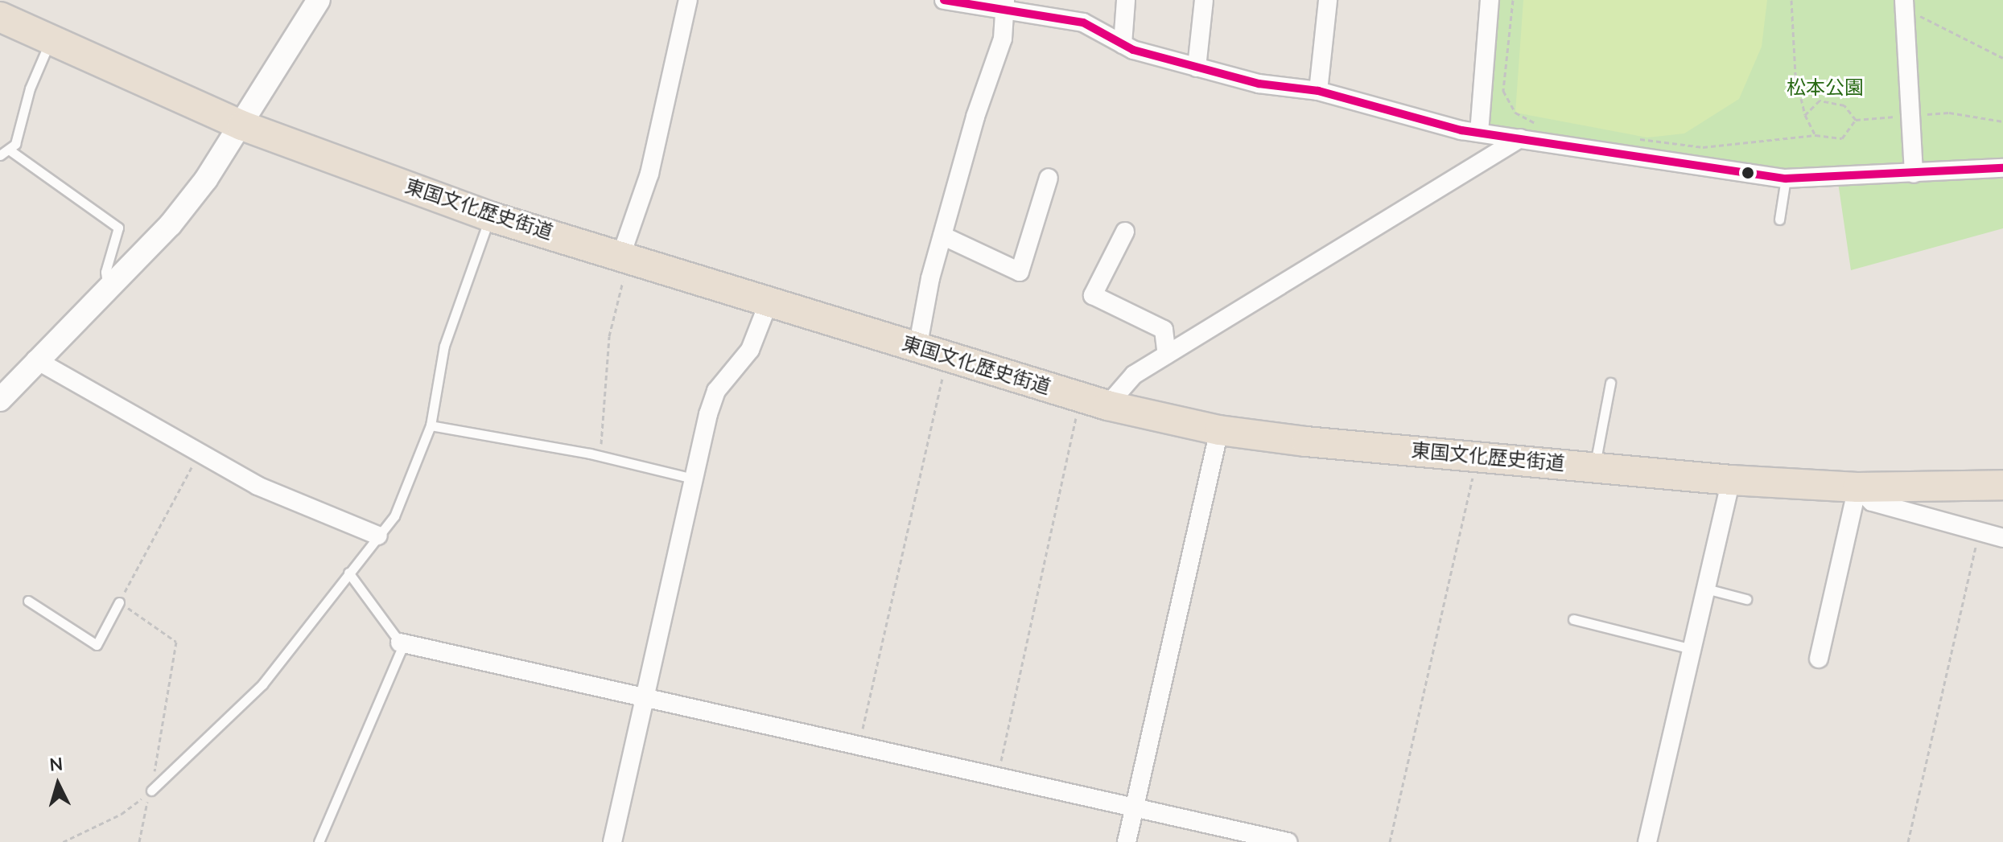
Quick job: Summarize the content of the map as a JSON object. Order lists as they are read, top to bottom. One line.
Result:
{"streets":{"highway":["東国文化歴史街道"]},"parks":["松本公園"],"north":"top"}
